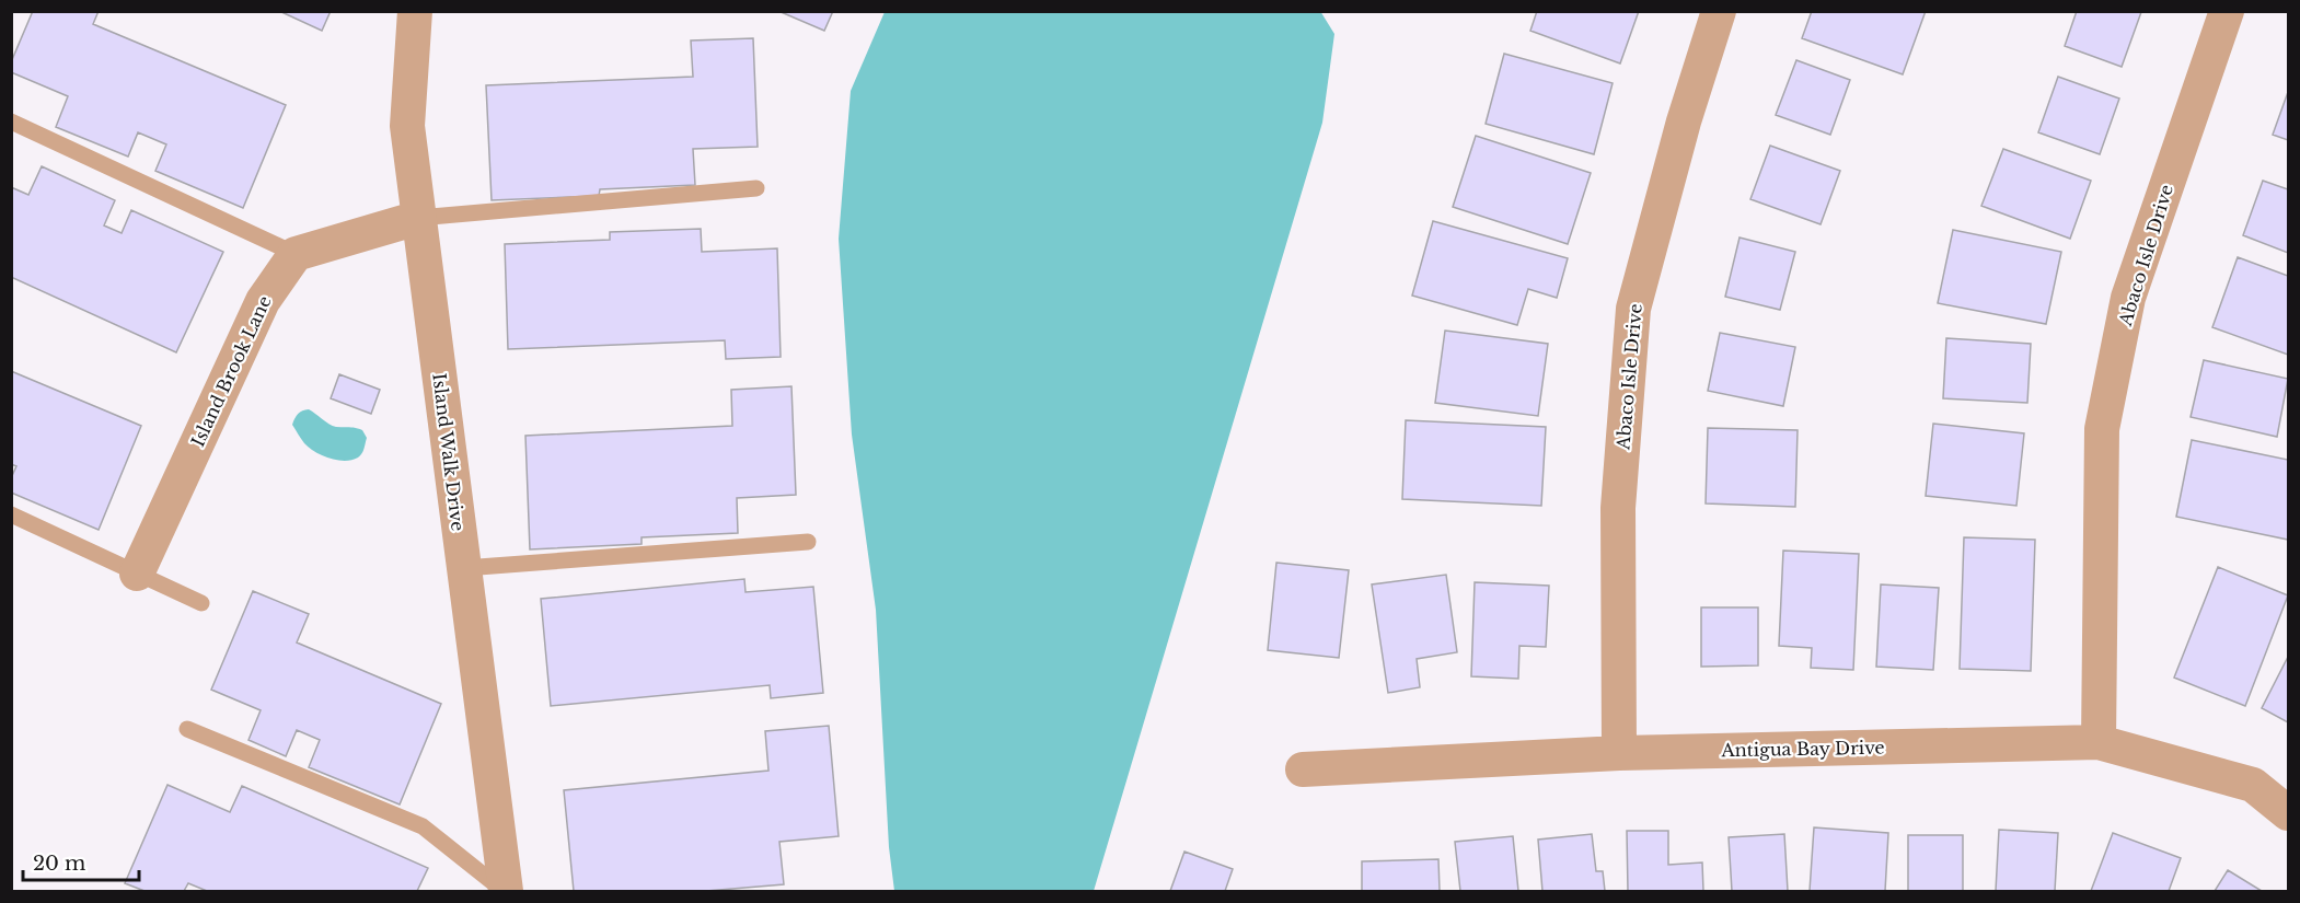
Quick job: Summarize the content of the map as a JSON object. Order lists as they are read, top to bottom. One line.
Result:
{"streets":{"street":["Abaco Isle Drive","Island Brook Lane","Island Walk Drive","Antigua Bay Drive"]},"crossings":[["Abaco Isle Drive","Antigua Bay Drive"]],"scale_bar":"20 m"}
